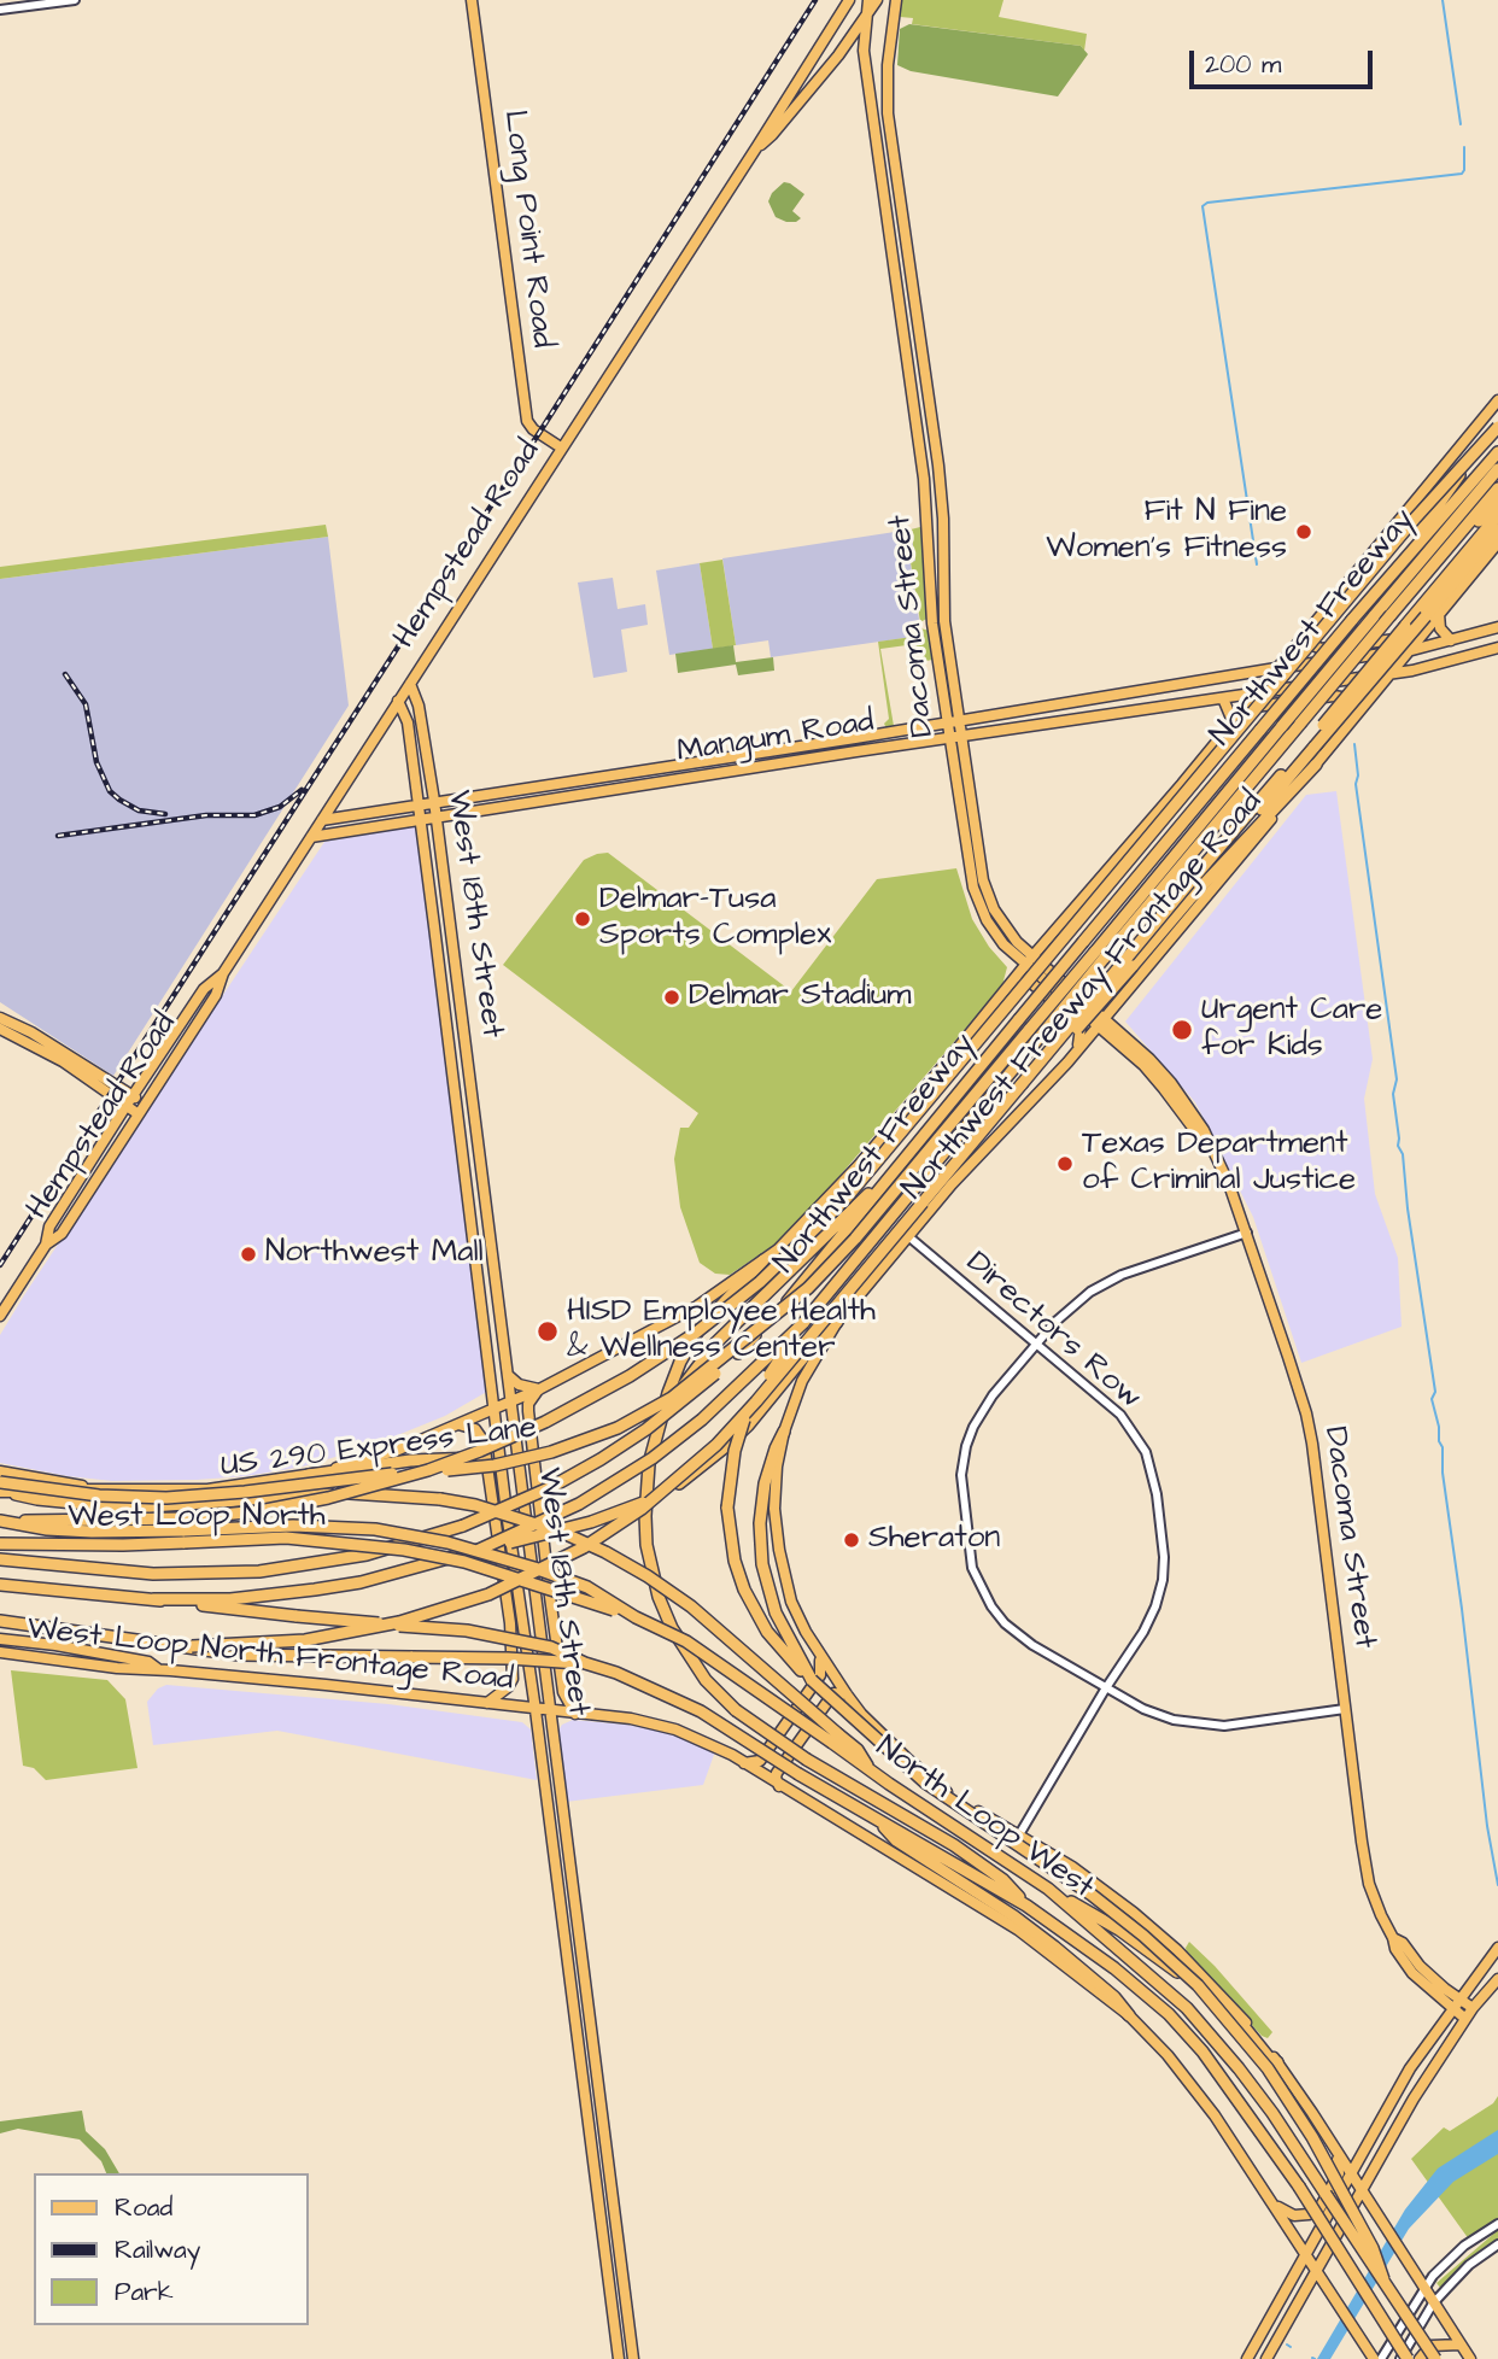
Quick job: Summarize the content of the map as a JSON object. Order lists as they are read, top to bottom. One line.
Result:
{"streets":{"highway":["Northwest Freeway","US 290 Express Lane","West Loop North","North Loop West"],"main road":["Long Point Road","Hempstead Road","Dacoma Street","Mangum Road","West 18th Street","Northwest Freeway Frontage Road","West Loop North Frontage Road"],"street":["Directors Row"]},"crossings":[["Long Point Road","Hempstead Road"],["Hempstead Road","Dacoma Street"],["Hempstead Road","Mangum Road"],["Hempstead Road","West 18th Street"],["Dacoma Street","Mangum Road"],["Dacoma Street","Northwest Freeway Frontage Road"],["Northwest Freeway","US 290 Express Lane"],["Mangum Road","West 18th Street"],["Mangum Road","Northwest Freeway Frontage Road"],["West 18th Street","Northwest Freeway Frontage Road"],["West 18th Street","West Loop North Frontage Road"],["Northwest Freeway Frontage Road","Directors Row"],["West Loop North","North Loop West"]],"places":["Fit N Fine Women's Fitness","Delmar-Tusa Sports Complex","Delmar Stadium","Urgent Care for Kids","Texas Department of Criminal Justice","Northwest Mall","HISD Employee Health & Wellness Center","Sheraton"],"legend":["Road","Railway","Park"],"scale_bar":"200 m"}
